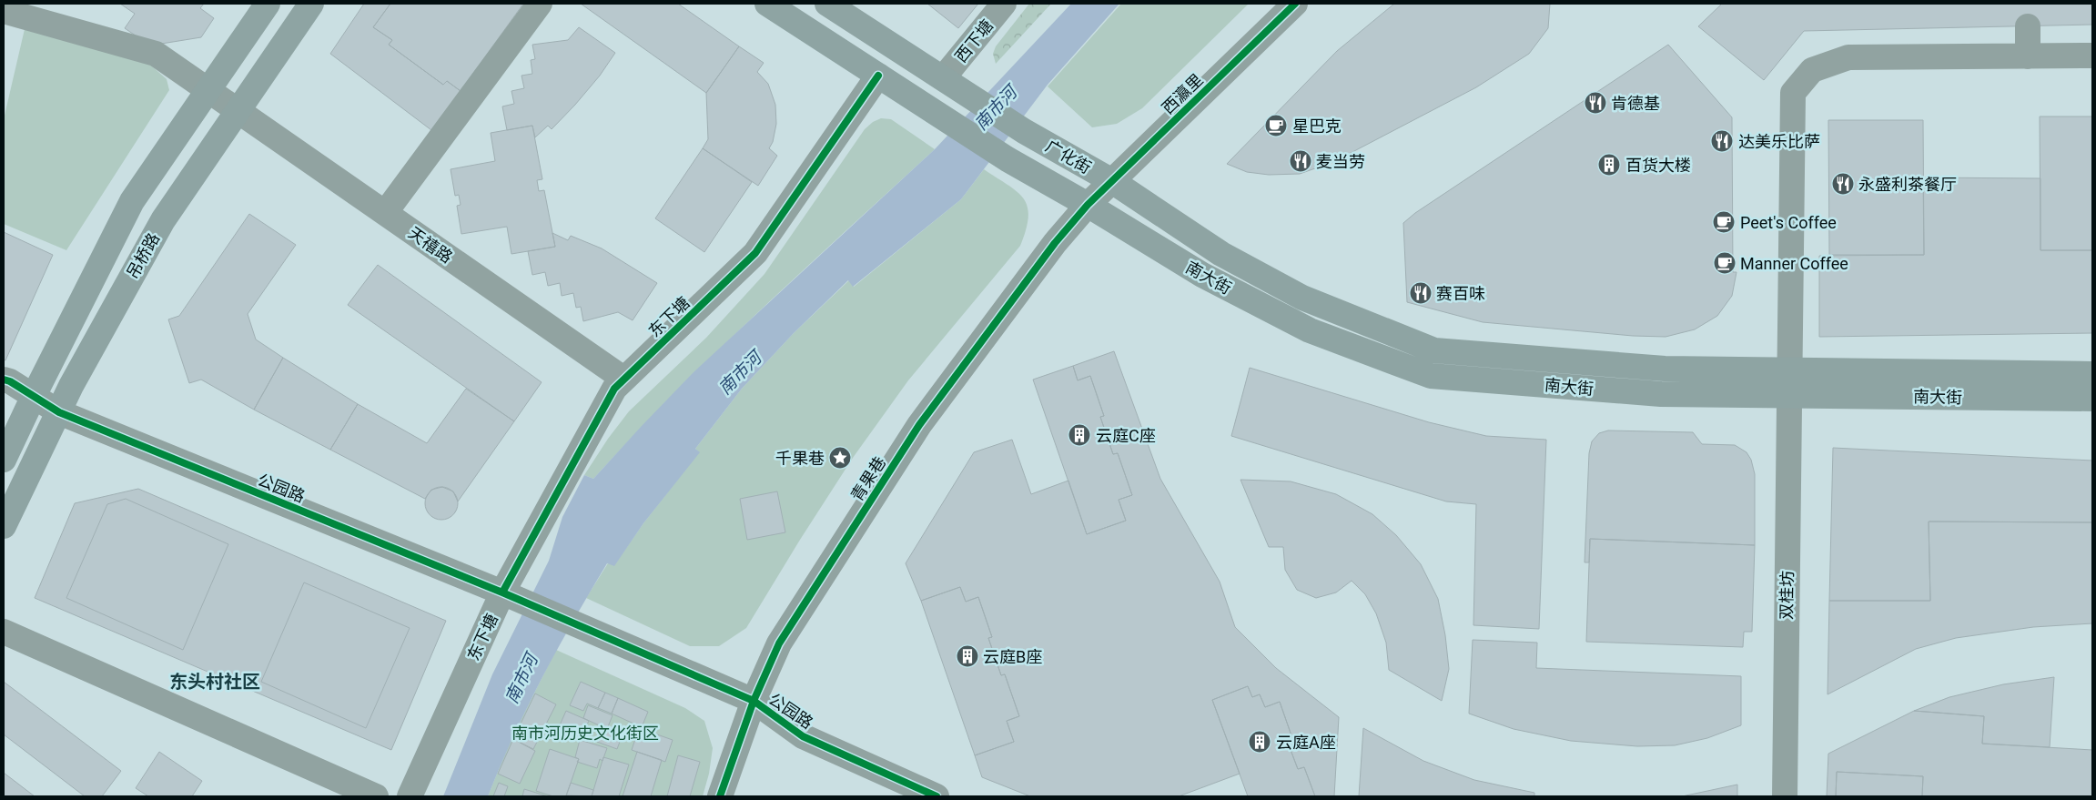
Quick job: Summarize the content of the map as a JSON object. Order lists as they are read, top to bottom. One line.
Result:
{"streets":{"main road":["广化街","吊桥路","南大街"],"street":["西下塘","西瀛里","天禧路","东下塘","青果巷","公园路","双桂坊"]},"crossings":[["西下塘","广化街"],["西瀛里","广化街"],["西瀛里","南大街"],["西瀛里","青果巷"],["广化街","南大街"],["广化街","东下塘"],["广化街","青果巷"],["天禧路","吊桥路"],["天禧路","东下塘"],["吊桥路","公园路"],["南大街","青果巷"],["南大街","双桂坊"],["东下塘","公园路"],["青果巷","公园路"]],"districts":["东头村社区"],"water":["南市河"],"parks":["南市河历史文化街区"],"places":{"restaurant":["肯德基","达美乐比萨","麦当劳","永盛利茶餐厅","赛百味"],"cafe":["星巴克","Peet's Coffee","Manner Coffee"],"building":["百货大楼","云庭C座","云庭B座","云庭A座"],"place":["千果巷"]}}
